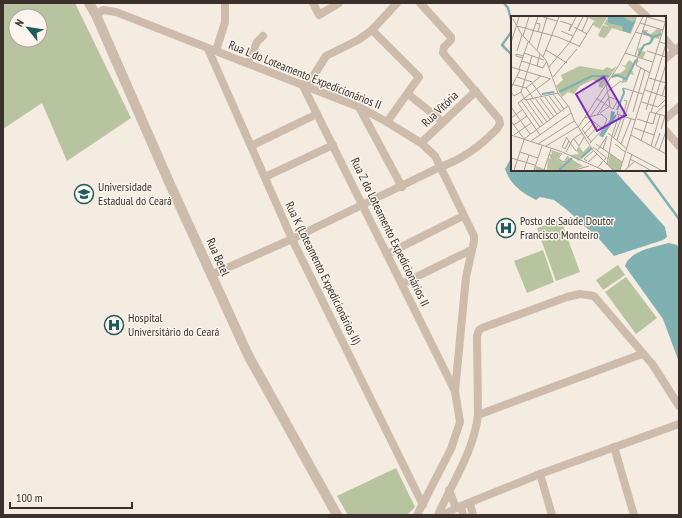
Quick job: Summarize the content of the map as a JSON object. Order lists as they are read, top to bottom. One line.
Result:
{"streets":{"street":["Rua L do Loteamento Expedicionários II","Rua Vitória","Rua Z do Loteamento Expedicionários II","Rua Betel","Rua K (Loteamento Expedicionários II)"]},"crossings":[["Rua L do Loteamento Expedicionários II","Rua Vitória"],["Rua L do Loteamento Expedicionários II","Rua Z do Loteamento Expedicionários II"],["Rua L do Loteamento Expedicionários II","Rua Betel"],["Rua L do Loteamento Expedicionários II","Rua K (Loteamento Expedicionários II)"]],"places":{"school or university":["Universidade Estadual do Ceará"],"hospital":["Posto de Saúde Doutor Francisco Monteiro","Hospital Universitário do Ceará"]},"scale_bar":"100 m","north":"top left"}
